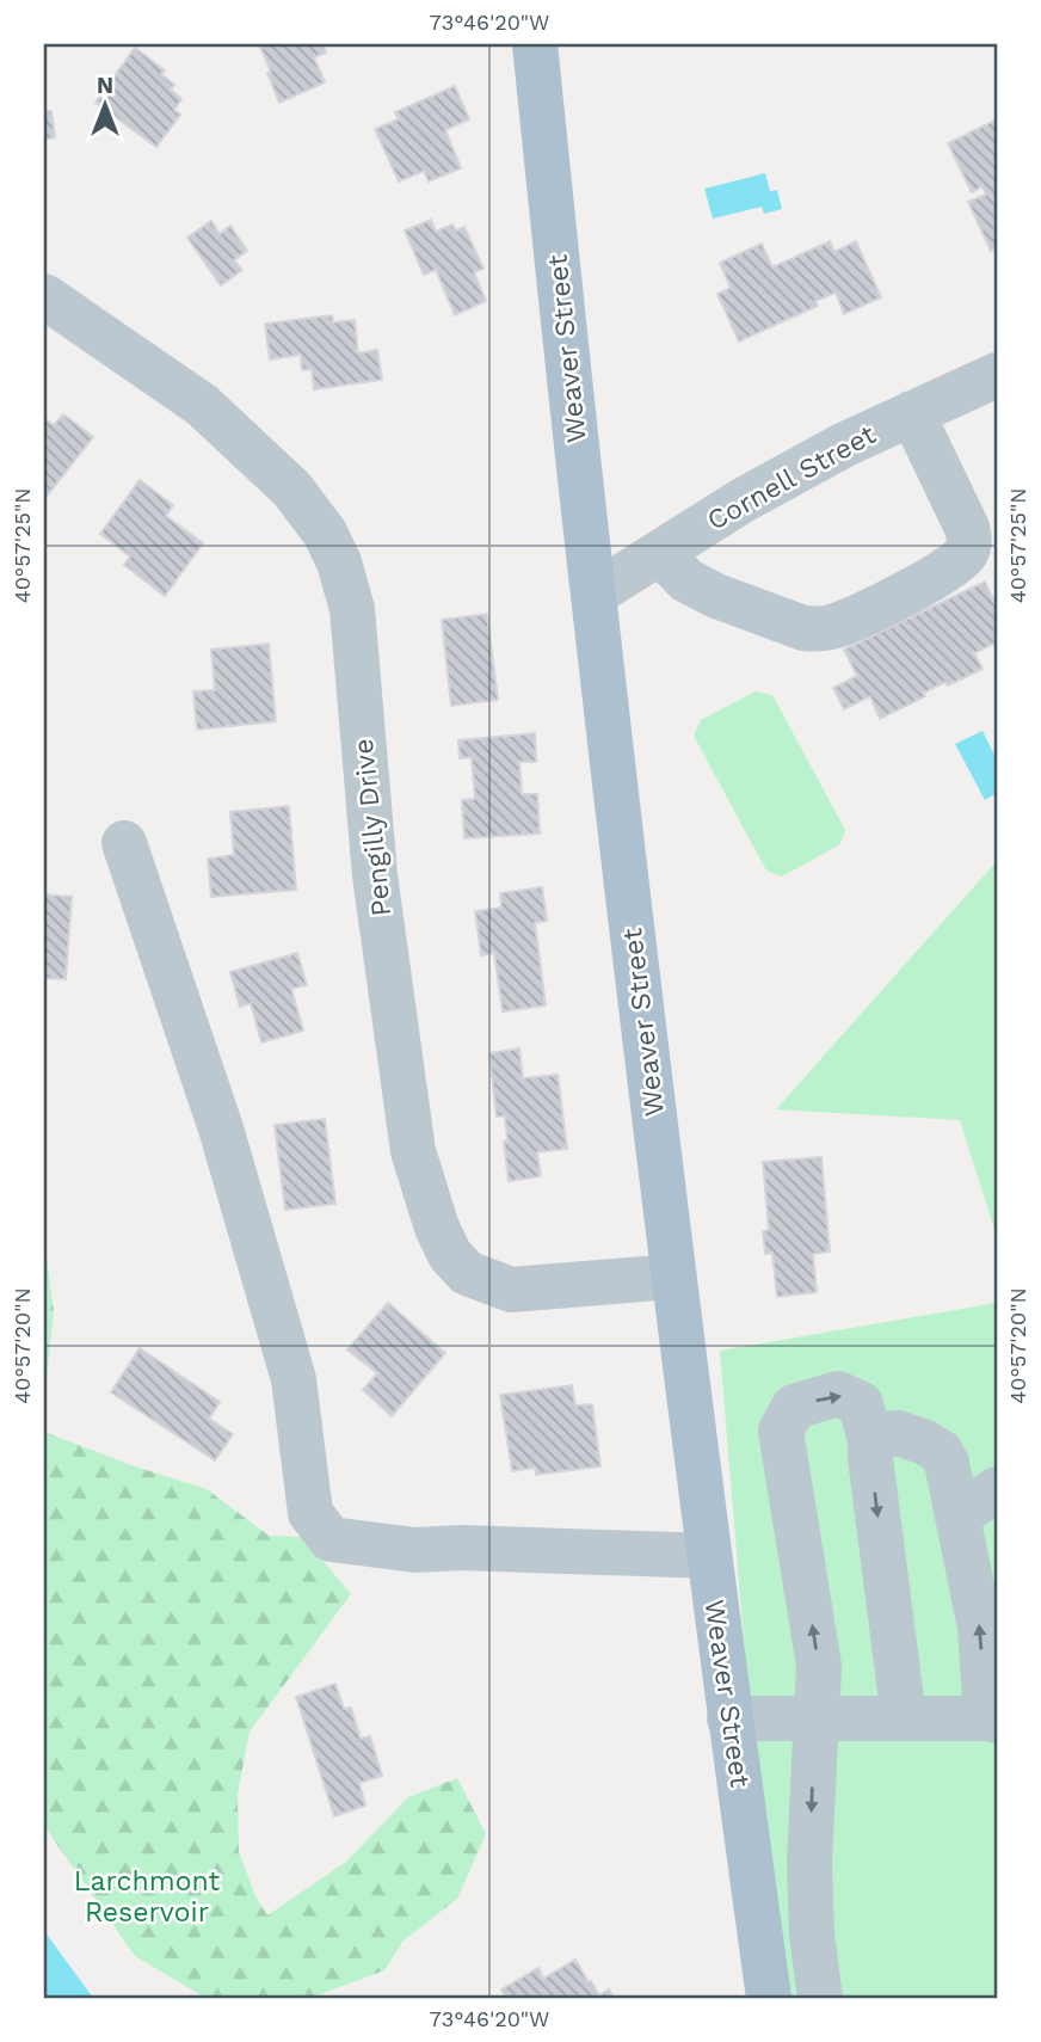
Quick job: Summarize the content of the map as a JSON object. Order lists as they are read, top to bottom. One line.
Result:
{"streets":{"main road":["Weaver Street"],"street":["Cornell Street","Pengilly Drive"]},"crossings":[["Weaver Street","Cornell Street"],["Weaver Street","Pengilly Drive"]],"parks":["Larchmont Reservoir"],"north":"top","coordinates":["73°46'20\"W","40°57'25\"N","40°57'20\"N"]}
